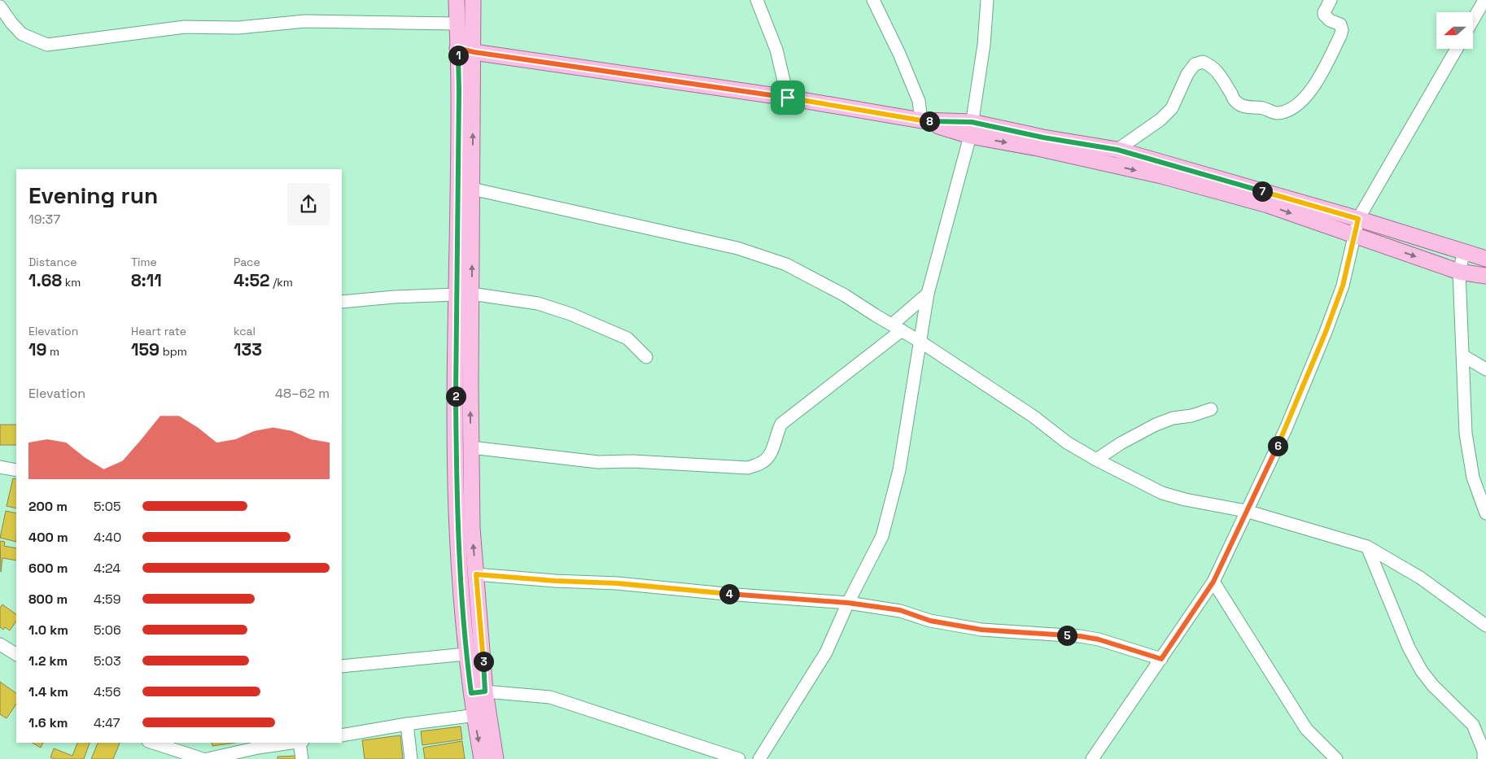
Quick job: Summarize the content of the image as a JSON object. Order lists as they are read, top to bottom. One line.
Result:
{"north":"left","page":{"pins":["1","8","7","2","6","4","5","3"],"heading":["Evening run","19:37"],"stats":[["Distance","1.68 km"],["Time","8:11"],["Pace","4:52 /km"],["Elevation","19 m"],["Heart rate","159 bpm"],["kcal","133"]],"chart":["Elevation","48–62 m"],"list":[{"name":"200 m","note":"5:05"},{"name":"400 m","note":"4:40"},{"name":"600 m","note":"4:24"},{"name":"800 m","note":"4:59"},{"name":"1.0 km","note":"5:06"},{"name":"1.2 km","note":"5:03"},{"name":"1.4 km","note":"4:56"},{"name":"1.6 km","note":"4:47"}]}}
